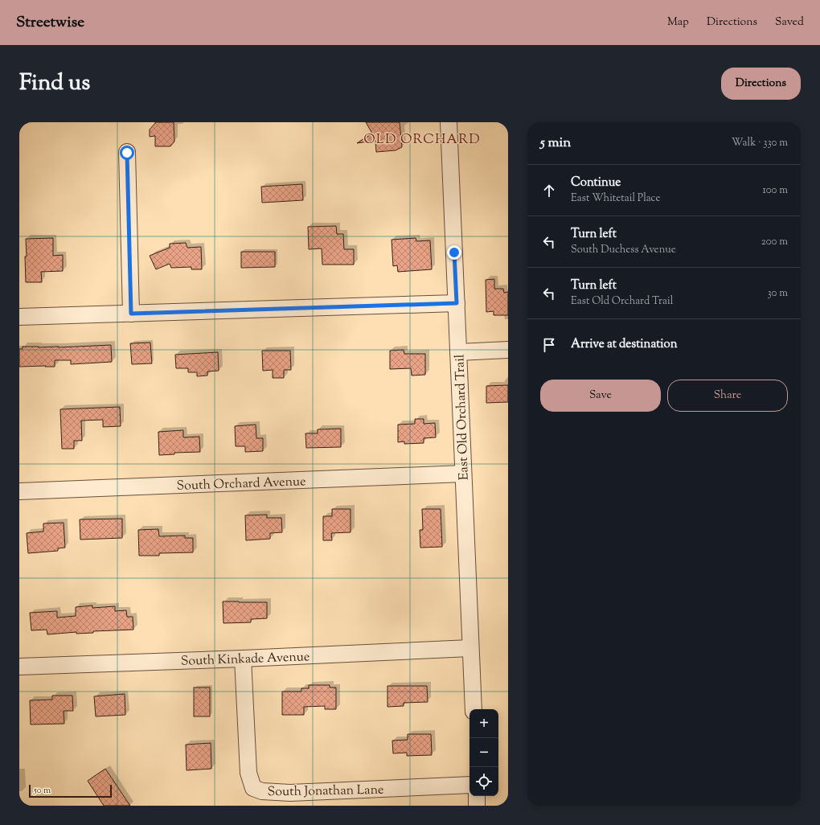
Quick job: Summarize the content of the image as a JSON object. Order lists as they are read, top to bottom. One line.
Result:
{"streets":{"street":["East Old Orchard Trail","South Orchard Avenue","South Kinkade Avenue","South Jonathan Lane"]},"crossings":[["East Old Orchard Trail","South Orchard Avenue"],["East Old Orchard Trail","South Kinkade Avenue"],["South Kinkade Avenue","South Jonathan Lane"]],"districts":["OLD ORCHARD"],"scale_bar":"50 m","page":{"header":"Streetwise","nav":["Map","Directions","Saved"],"title":"Find us","buttons":["Directions",["Save","Share"]],"heading":["5 min","Walk · 330 m"],"list":[["Continue","East Whitetail Place","100 m"],["Turn left","South Duchess Avenue","200 m"],["Turn left","East Old Orchard Trail","30 m"],"Arrive at destination"],"map_buttons":["+","−"],"scale":"50 m"}}
